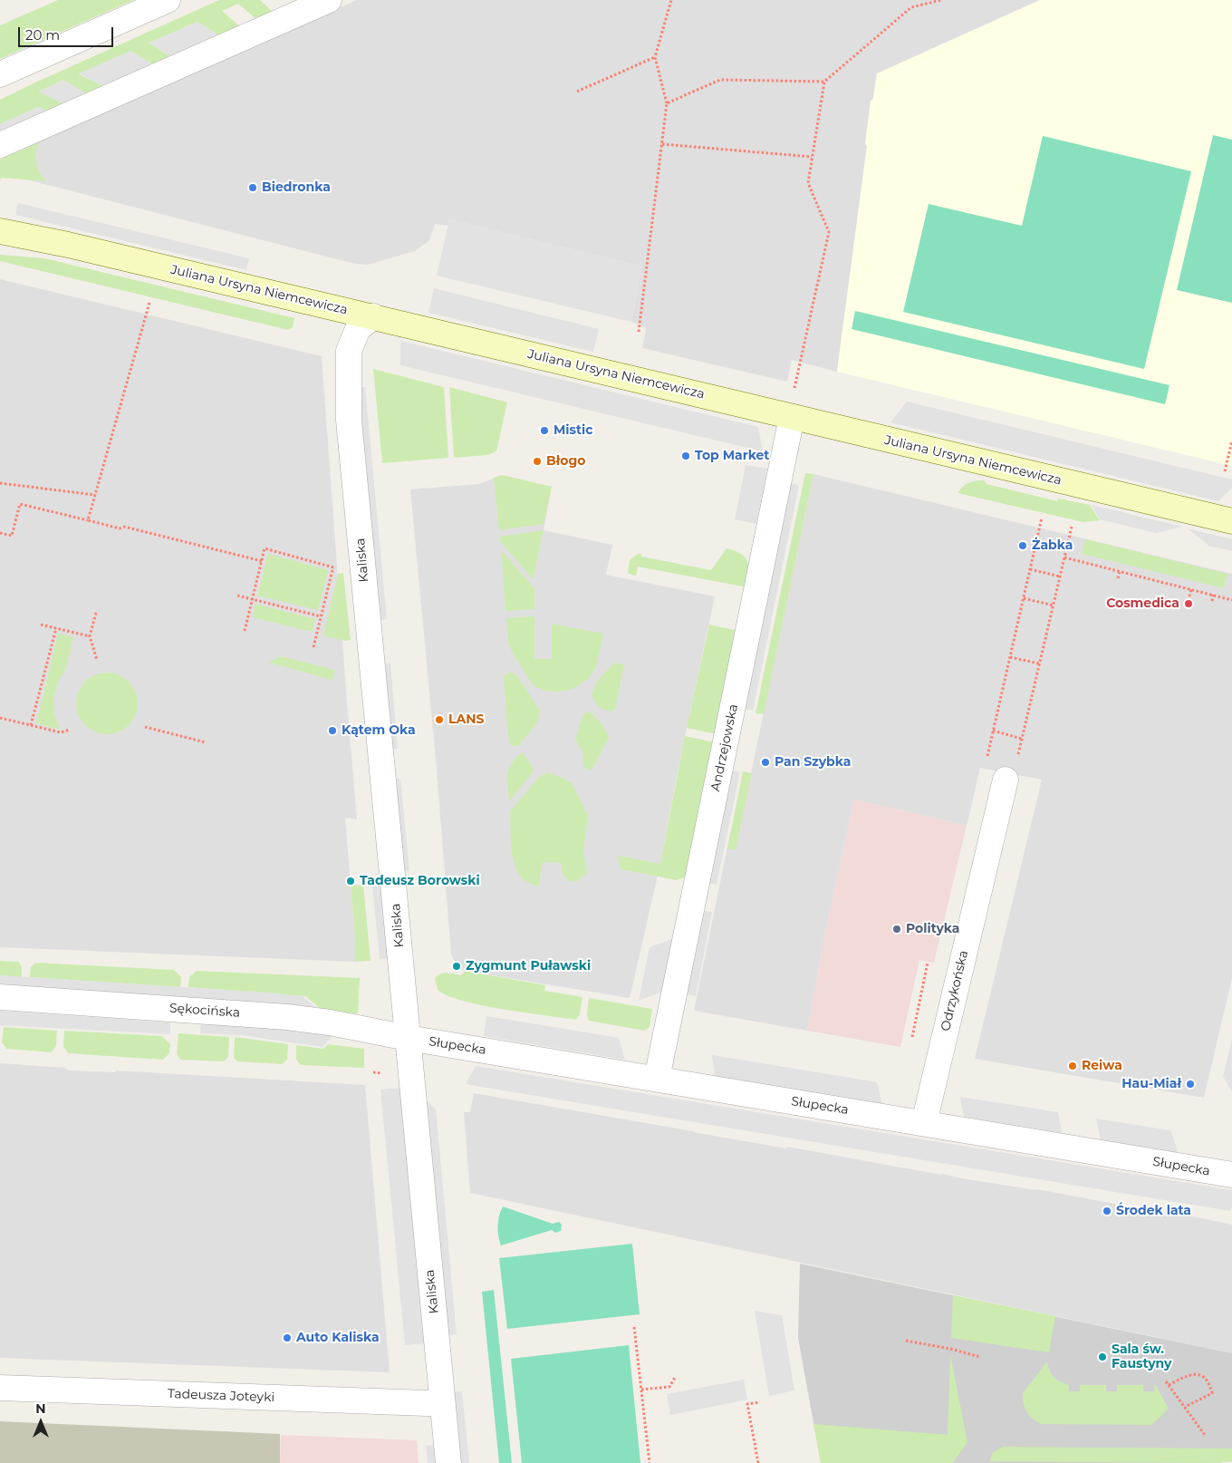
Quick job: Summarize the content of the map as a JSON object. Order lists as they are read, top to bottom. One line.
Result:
{"streets":{"main road":["Juliana Ursyna Niemcewicza"],"street":["Kaliska","Andrzejowska","Odrzykońska","Sękocińska","Słupecka","Tadeusza Joteyki"]},"crossings":[["Juliana Ursyna Niemcewicza","Kaliska"],["Juliana Ursyna Niemcewicza","Andrzejowska"],["Kaliska","Sękocińska"],["Kaliska","Słupecka"],["Kaliska","Tadeusza Joteyki"],["Andrzejowska","Słupecka"],["Odrzykońska","Słupecka"],["Sękocińska","Słupecka"]],"places":["Biedronka","Mistic","Top Market","Błogo","Żabka","Cosmedica","LANS","Kątem Oka","Pan Szybka","Tadeusz Borowski","Polityka","Zygmunt Puławski","Reiwa","Hau-Miał","Środek lata","Auto Kaliska","Sala św. Faustyny"],"scale_bar":"20 m","north":"top"}
